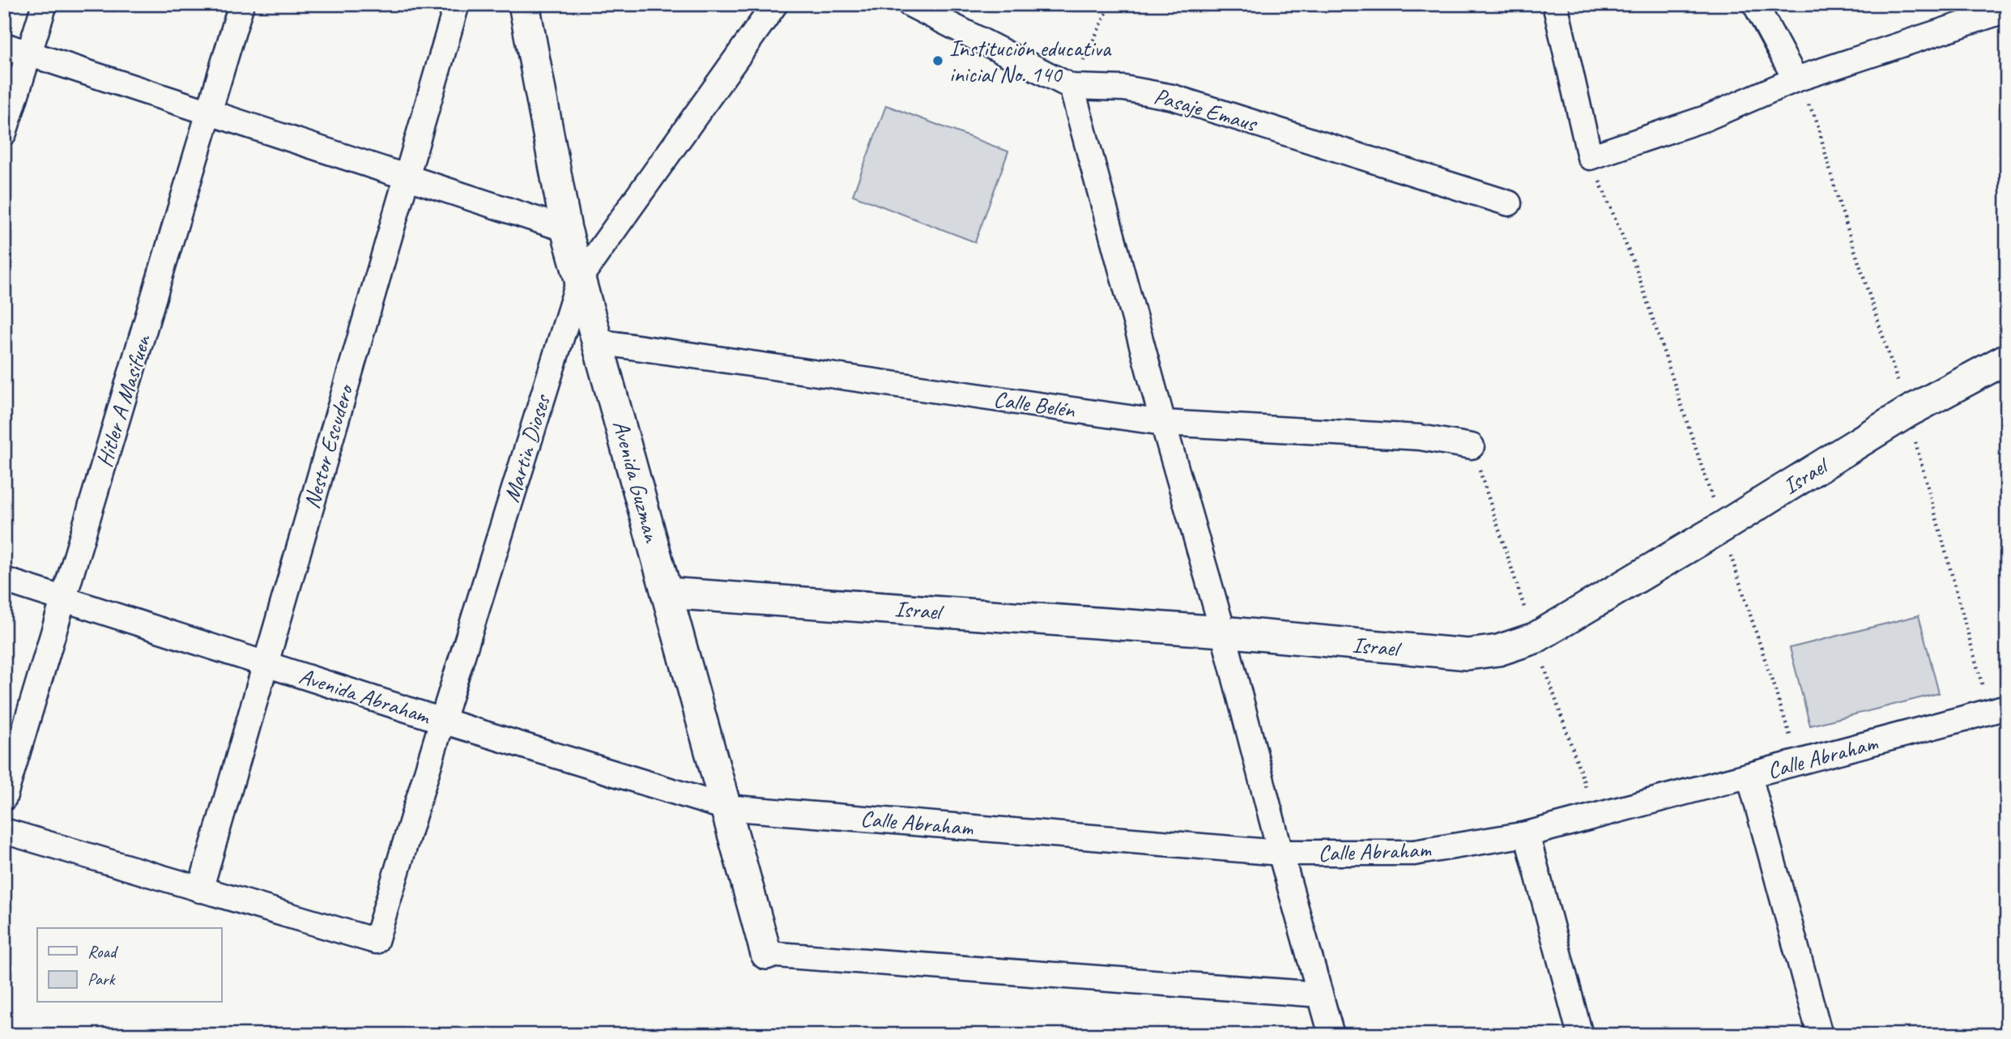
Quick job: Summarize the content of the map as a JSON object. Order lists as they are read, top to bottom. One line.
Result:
{"streets":{"street":["Pasaje Emaus","Hitler A Masifuen","Calle Belén","Nestor Escudero","Martin Dioses","Israel","Avenida Guzman","Avenida Abraham","Calle Abraham"]},"crossings":[["Hitler A Masifuen","Avenida Abraham"],["Calle Belén","Avenida Guzman"],["Nestor Escudero","Martin Dioses"],["Nestor Escudero","Avenida Abraham"],["Martin Dioses","Avenida Guzman"],["Martin Dioses","Avenida Abraham"],["Israel","Avenida Guzman"],["Avenida Guzman","Avenida Abraham"],["Avenida Guzman","Calle Abraham"],["Avenida Abraham","Calle Abraham"]],"places":["Institución educativa inicial No. 140"],"legend":["Road","Park"]}
